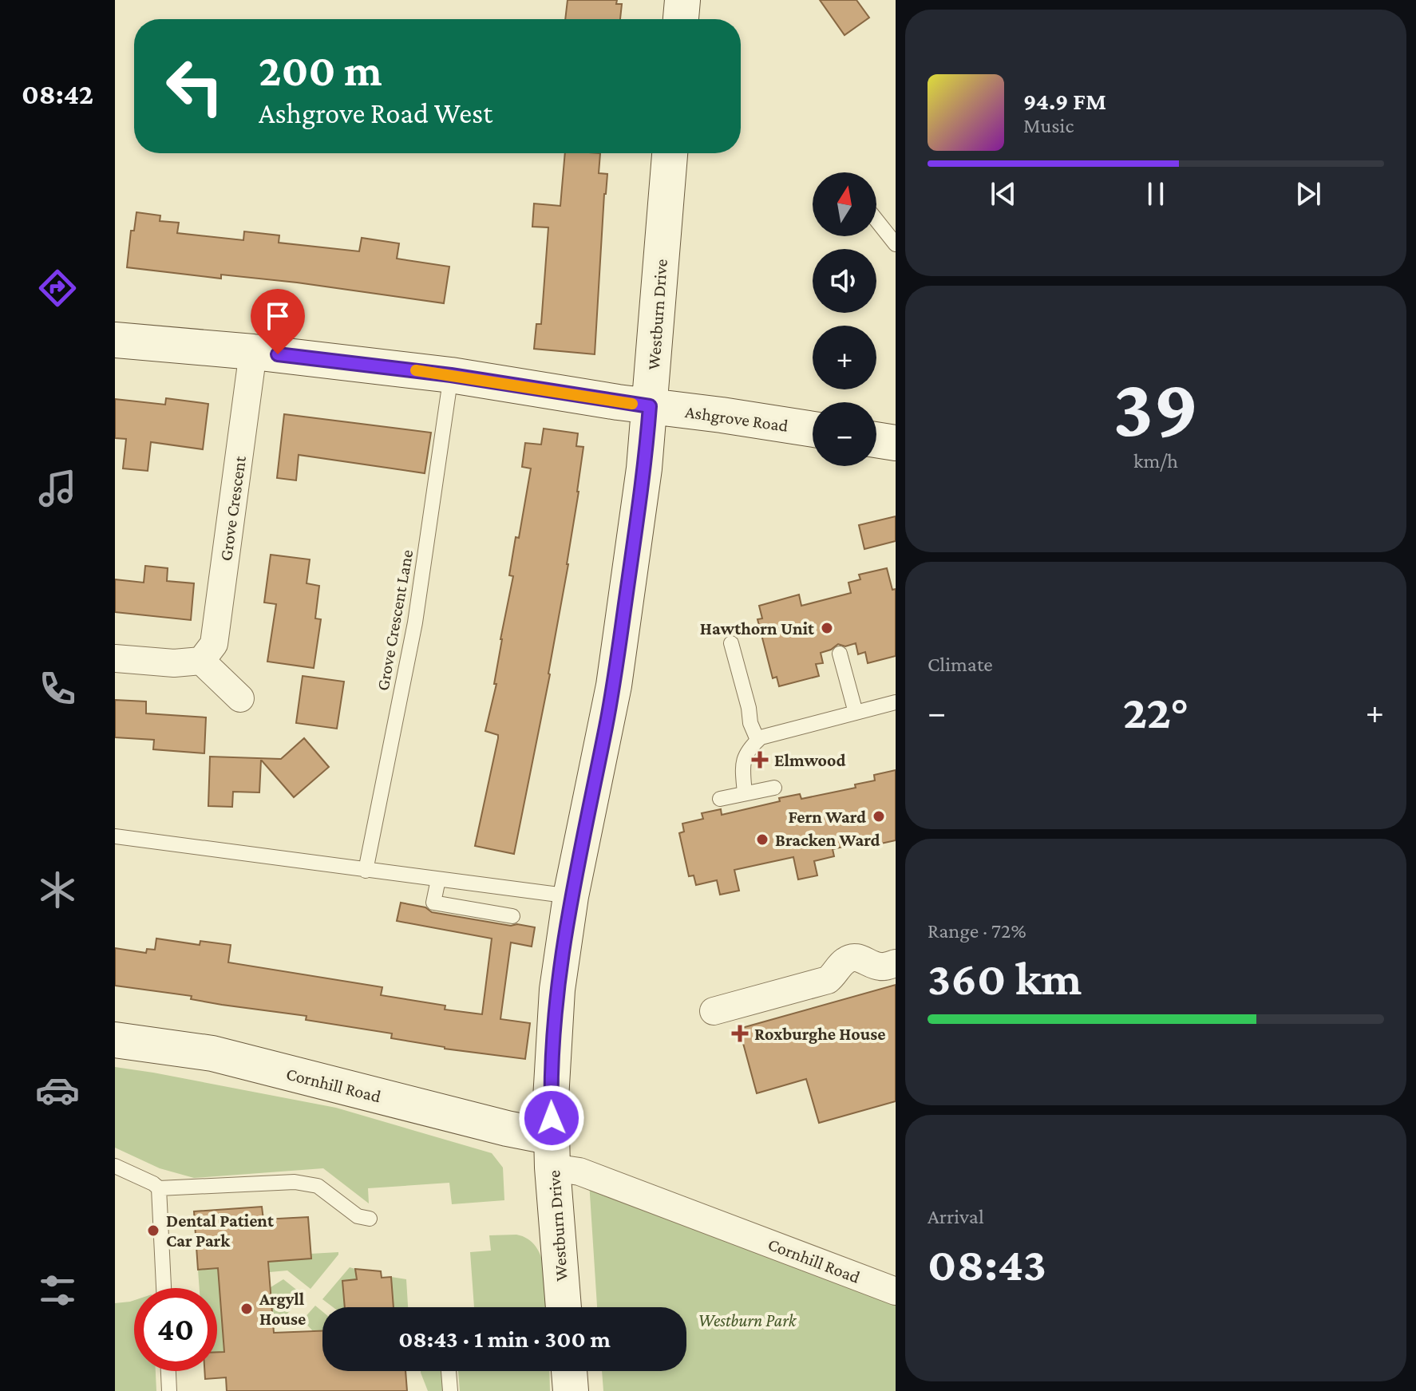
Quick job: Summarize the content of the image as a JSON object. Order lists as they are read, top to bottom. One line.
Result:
{"streets":{"street":["Westburn Drive","Ashgrove Road","Grove Crescent","Cornhill Road"],"lane":["Grove Crescent Lane"]},"crossings":[["Westburn Drive","Ashgrove Road"],["Westburn Drive","Cornhill Road"],["Ashgrove Road","Grove Crescent"],["Ashgrove Road","Grove Crescent Lane"]],"parks":["Westburn Park"],"places":{"other":["Hawthorn Unit","Fern Ward","Bracken Ward","Dental Patient Car Park","Argyll House"],"health":["Elmwood","Roxburghe House"]},"north":"top","page":{"tabs":"08:42","turn":["200 m","Ashgrove Road West"],"song":["94.9 FM","Music"],"map_buttons":["+","−"],"tile":[["39","km/h"],"Climate",["Range · 72%","360 km"],["Arrival","08:43"]],"heat":["−","22°","+"],"limit":"40","trip":"08:43 · 1 min · 300 m"}}
